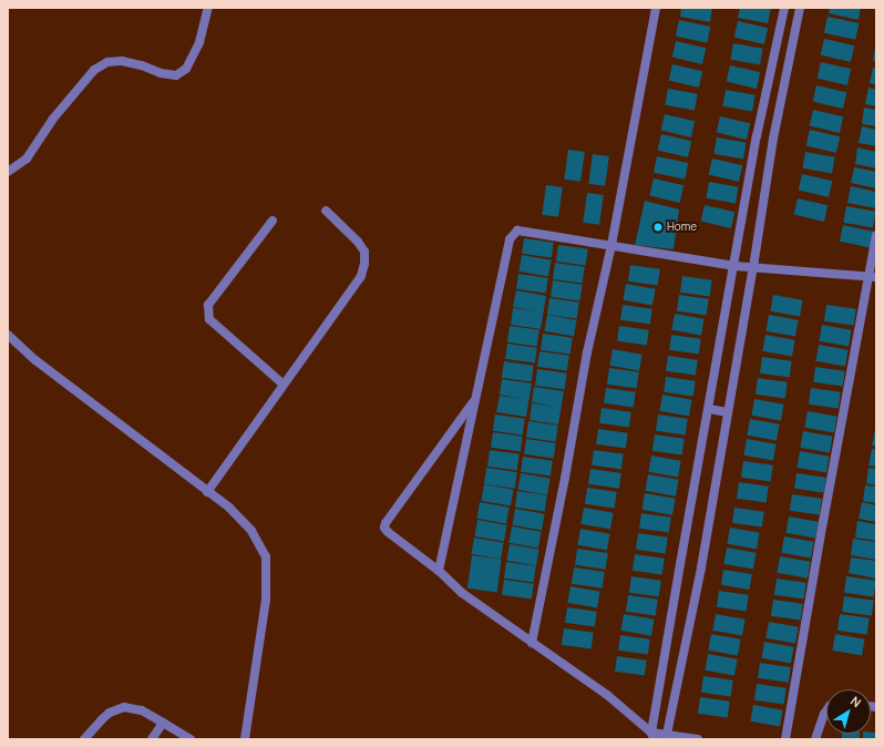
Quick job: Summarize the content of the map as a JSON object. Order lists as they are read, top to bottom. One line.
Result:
{"places":["Home"],"north":"top right"}
